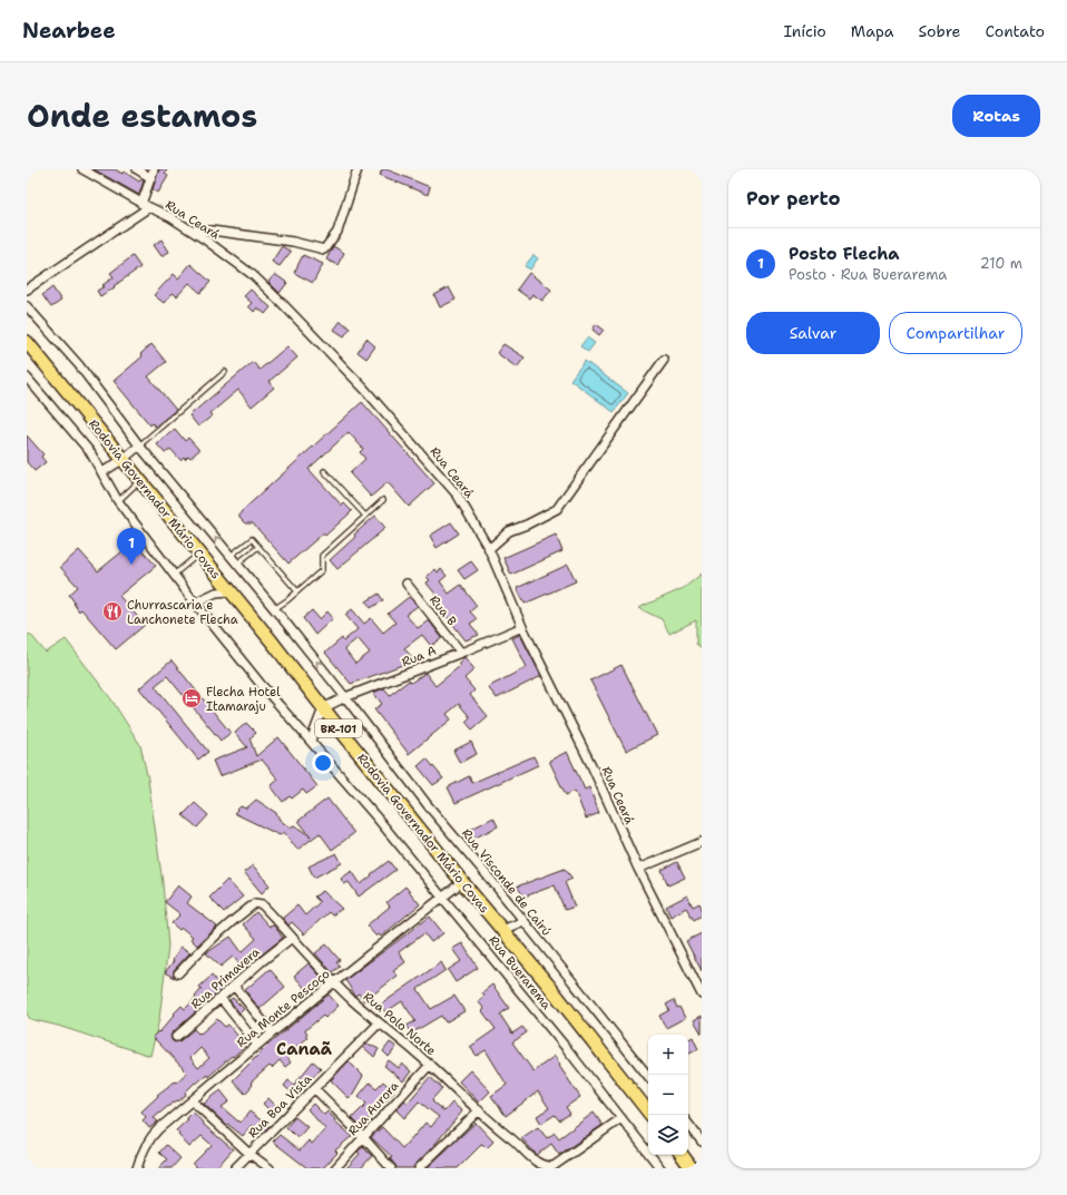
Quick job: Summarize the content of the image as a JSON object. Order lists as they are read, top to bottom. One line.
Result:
{"streets":{"highway":["Rodovia Governador Mário Covas","BR-101"],"street":["Rua Ceará","Rua B","Rua A","Rua Visconde de Cairú","Rua Buerarema","Rua Primavera","Rua Monte Pescoço","Rua Polo Norte","Rua Boa Vista","Rua Aurora"]},"crossings":[["Rua Ceará","Rua A"],["Rodovia Governador Mário Covas","Rua A"],["Rodovia Governador Mário Covas","Rua Monte Pescoço"],["Rua B","Rua A"],["Rua A","Rua Visconde de Cairú"],["Rua Buerarema","Rua Monte Pescoço"],["Rua Buerarema","Rua Polo Norte"],["Rua Primavera","Rua Polo Norte"],["Rua Monte Pescoço","Rua Polo Norte"],["Rua Polo Norte","Rua Boa Vista"],["Rua Polo Norte","Rua Aurora"]],"districts":["Canaã"],"places":{"restaurant":["Churrascaria e Lanchonete Flecha"],"hotel":["Flecha Hotel Itamaraju"]},"page":{"header":"Nearbee","nav":["Início","Mapa","Sobre","Contato"],"title":"Onde estamos","buttons":["Rotas",["Salvar","Compartilhar"]],"heading":"Por perto","list":[{"mark":"1","name":"Posto Flecha","note":"Posto · Rua Buerarema","value":"210 m"}],"pins":"1","map_buttons":["+","−"]}}
